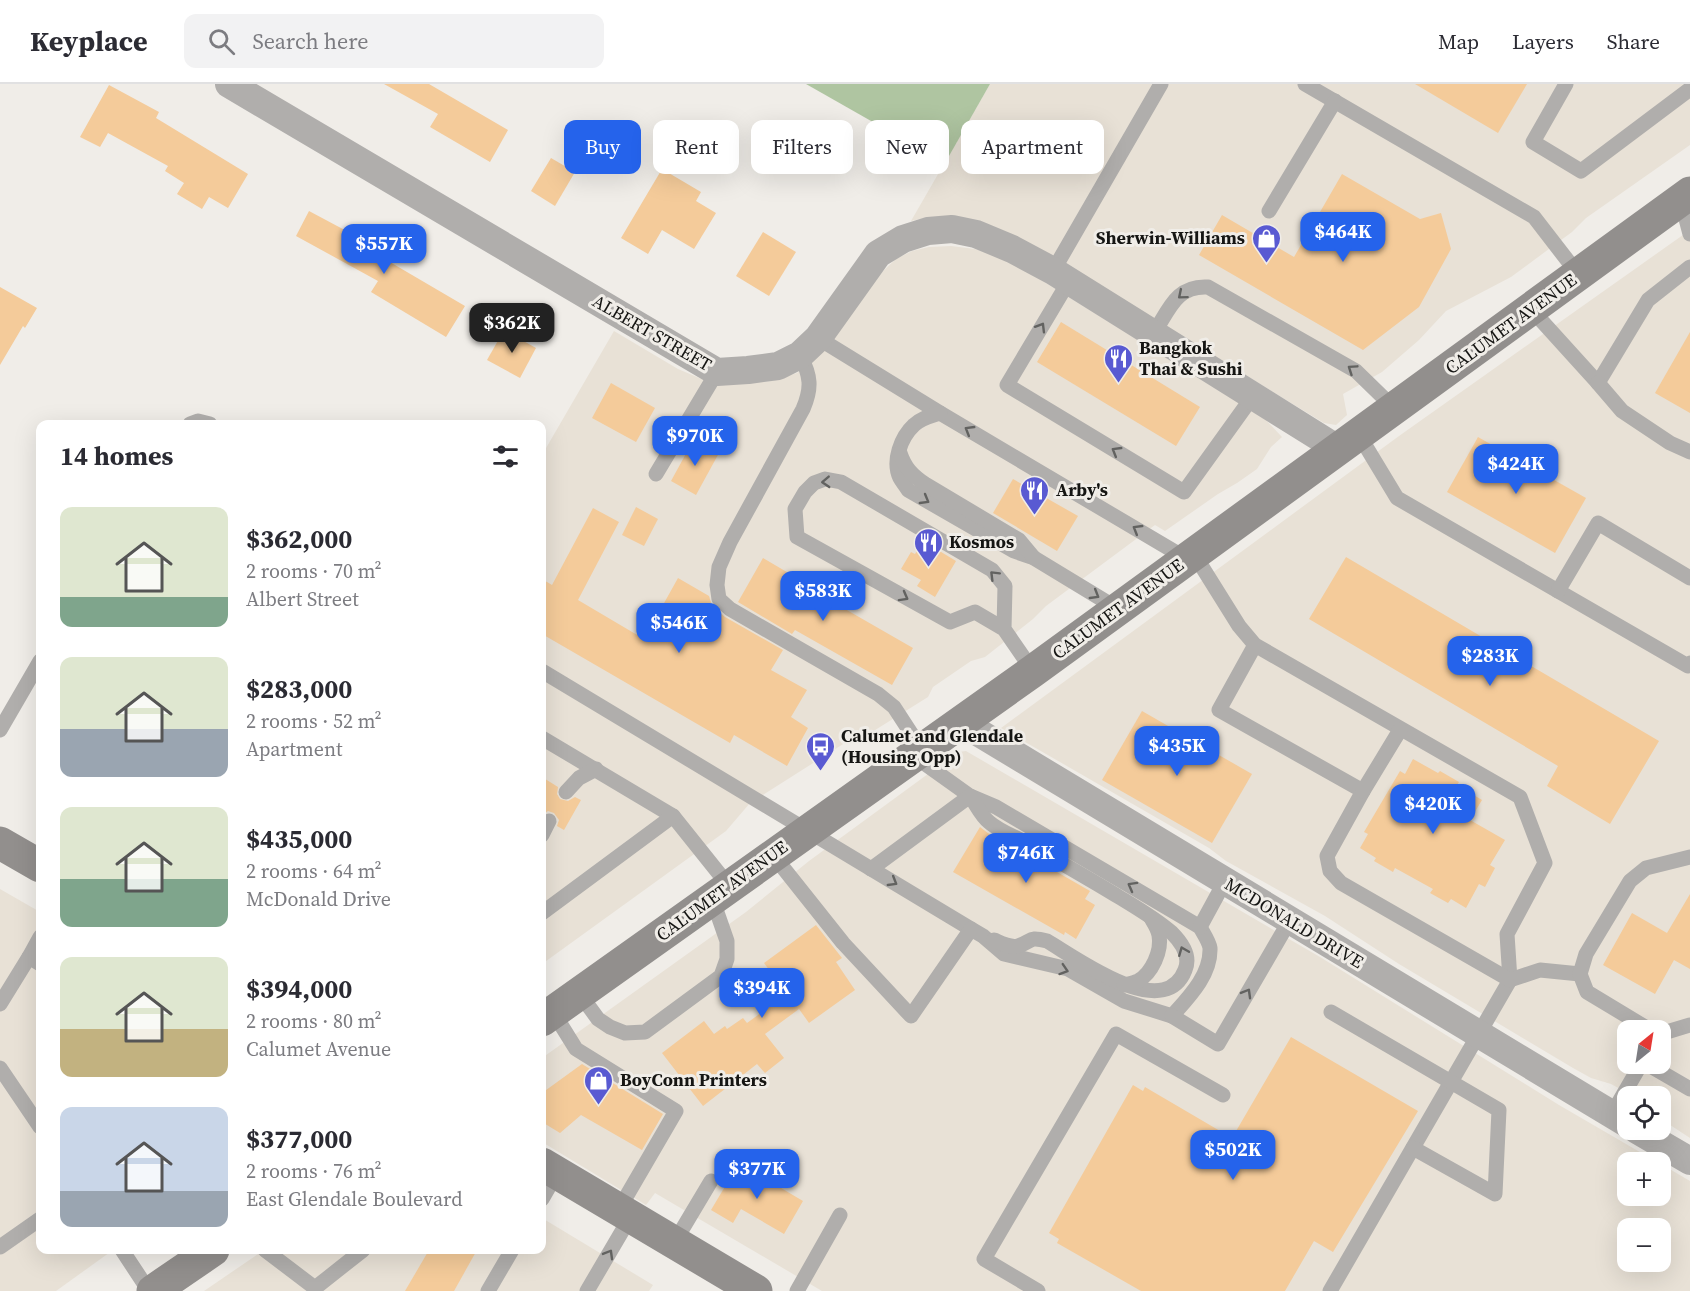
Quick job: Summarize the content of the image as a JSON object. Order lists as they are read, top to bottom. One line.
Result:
{"streets":{"main road":["CALUMET AVENUE"],"street":["ALBERT STREET","MCDONALD DRIVE"]},"crossings":[["CALUMET AVENUE","MCDONALD DRIVE"]],"places":{"shop":["Sherwin-Williams","BoyConn Printers"],"restaurant":["Bangkok Thai & Sushi","Arby's","Kosmos"],"bus stop":["Calumet and Glendale (Housing Opp)"]},"north":"top right","page":{"header":"Keyplace","search":"Search here","nav":["Map","Layers","Share"],"chip":["Buy","Rent","Filters","New","Apartment"],"price":["$464K","$557K","$362K","$970K","$424K","$583K","$546K","$283K","$435K","$420K","$746K","$394K","$502K","$377K"],"heading":"14 homes","list":[{"name":"$362,000","note":"2 rooms · 70 m² · Albert Street"},{"name":"$283,000","note":"2 rooms · 52 m² · Apartment"},{"name":"$435,000","note":"2 rooms · 64 m² · McDonald Drive"},{"name":"$394,000","note":"2 rooms · 80 m² · Calumet Avenue"},{"name":"$377,000","note":"2 rooms · 76 m² · East Glendale Boulevard"}],"map_buttons":["+","−"]}}
